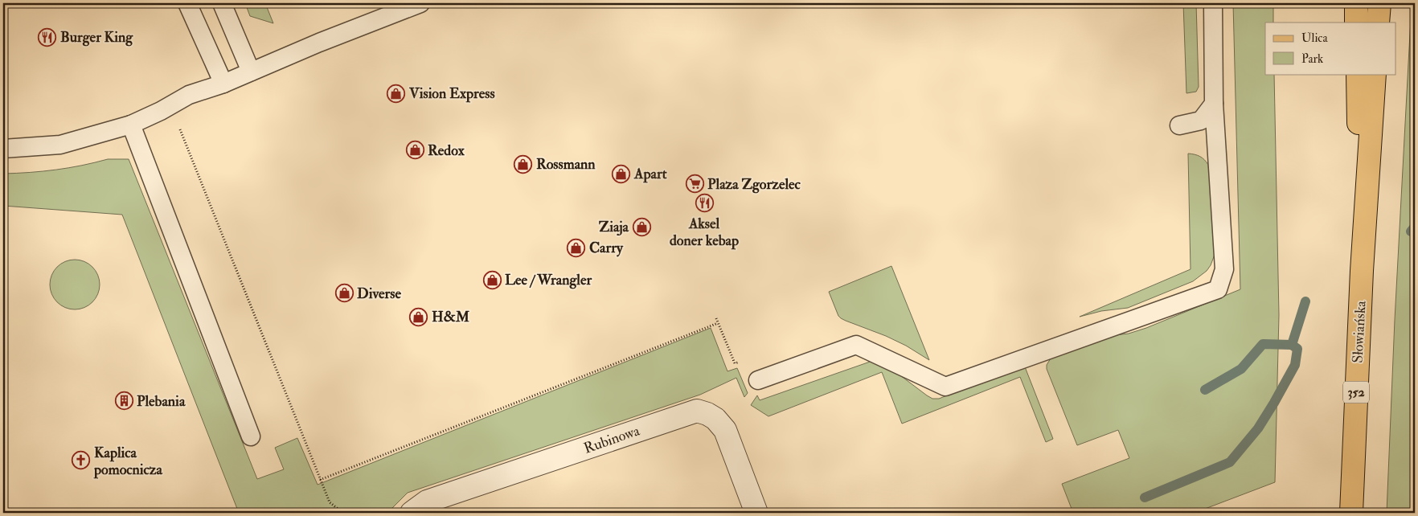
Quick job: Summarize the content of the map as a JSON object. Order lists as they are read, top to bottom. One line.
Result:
{"streets":{"main road":["Słowiańska","352"],"street":["Rubinowa"]},"places":{"restaurant":["Burger King","Aksel doner kebap"],"shop":["Vision Express","Redox","Rossmann","Apart","Ziaja","Carry","Lee / Wrangler","Diverse","H&M"],"supermarket":["Plaza Zgorzelec"],"building":["Plebania"],"church":["Kaplica pomocnicza"]},"legend":["Ulica","Park"]}
